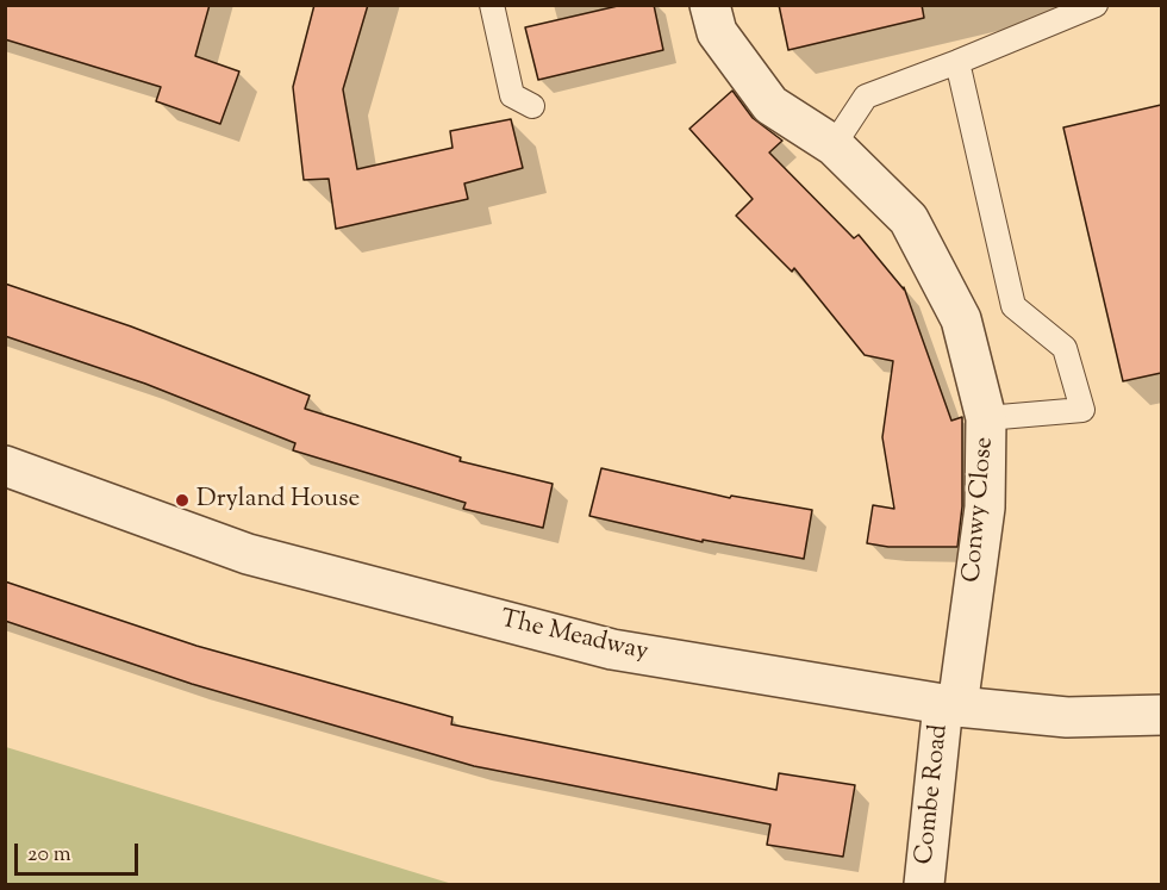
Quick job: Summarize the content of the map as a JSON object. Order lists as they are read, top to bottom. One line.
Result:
{"streets":{"street":["Conwy Close","The Meadway","Combe Road"]},"crossings":[["Conwy Close","The Meadway"],["Conwy Close","Combe Road"],["The Meadway","Combe Road"]],"places":["Dryland House"],"scale_bar":"20 m"}
